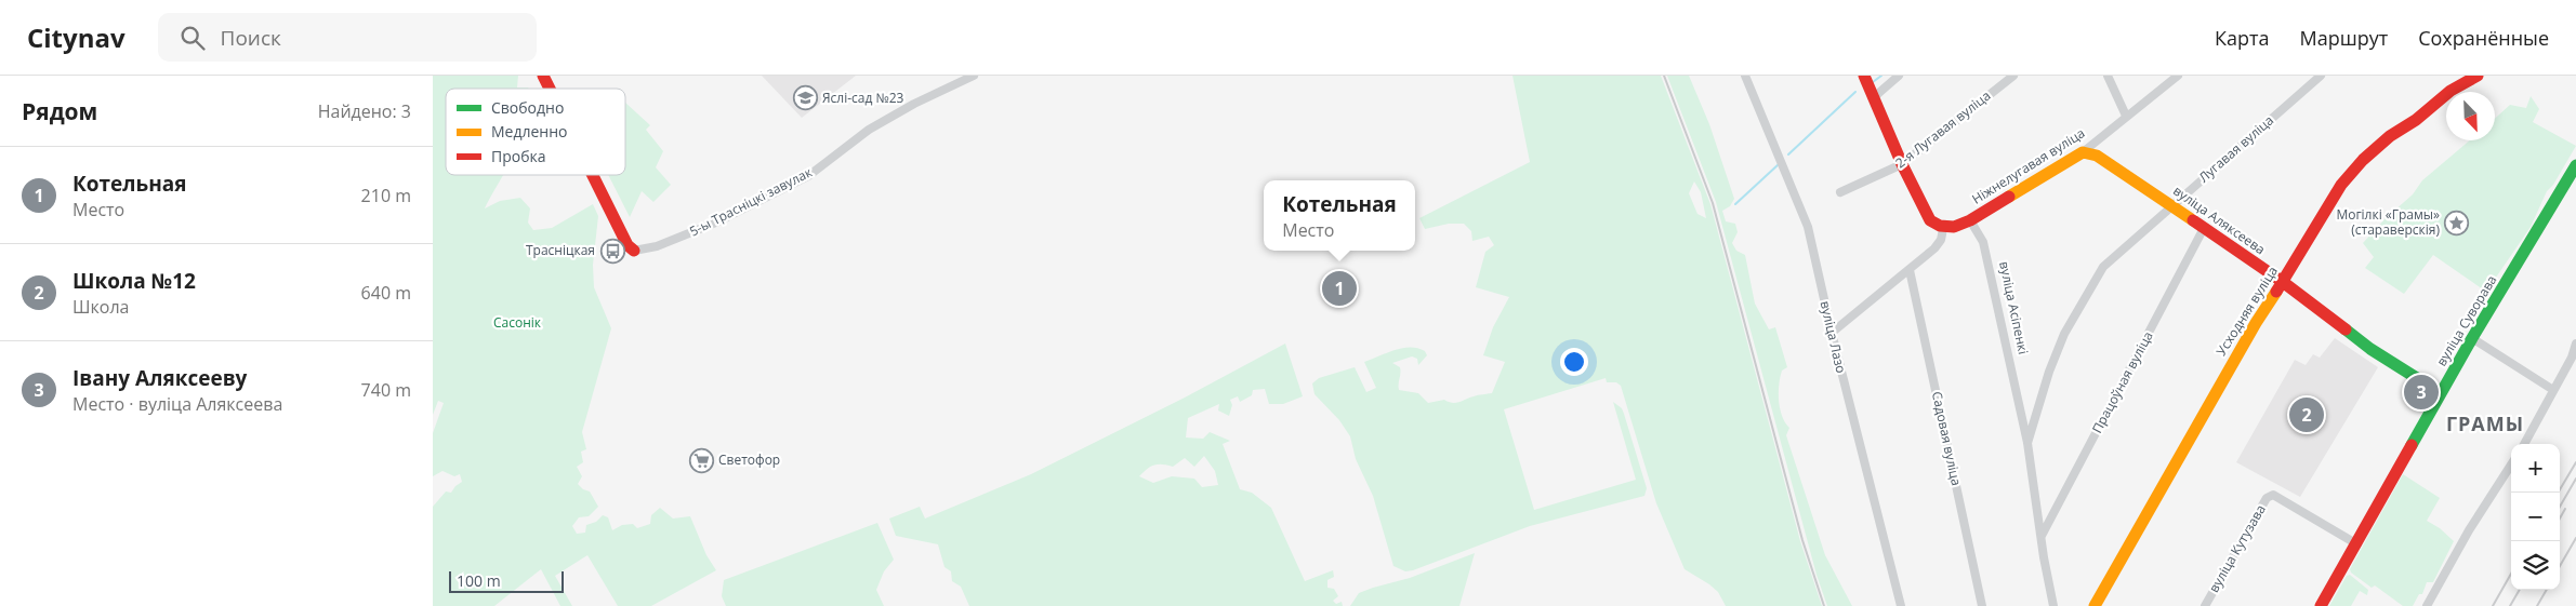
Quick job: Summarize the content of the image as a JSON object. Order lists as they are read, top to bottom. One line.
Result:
{"streets":{"street":["2-я Лугавая вуліца","Лугавая вуліца","Ніжнелугавая вуліца","5-ы Трасніцкі завулак","вуліца Аляксеева","вуліца Асіпенкі","Усходняя вуліца","вуліца Суворава","вуліца Лазо","Працоўная вуліца","Садовая вуліца","вуліца Кутузава"]},"crossings":[["Лугавая вуліца","вуліца Аляксеева"],["Лугавая вуліца","вуліца Асіпенкі"],["Ніжнелугавая вуліца","вуліца Аляксеева"],["Ніжнелугавая вуліца","вуліца Асіпенкі"],["вуліца Аляксеева","Усходняя вуліца"],["вуліца Аляксеева","вуліца Суворава"],["вуліца Аляксеева","Працоўная вуліца"],["вуліца Асіпенкі","Працоўная вуліца"],["вуліца Суворава","вуліца Кутузава"]],"districts":["ГРАМЫ"],"parks":["Сасонік"],"places":{"school or university":["Яслі-сад №23"],"place":["Могілкі «Грамы» (стараверскія)"],"bus stop":["Трасніцкая"],"supermarket":["Светофор"]},"legend":["Свободно","Медленно","Пробка"],"scale_bar":"100 m","north":"bottom right","page":{"header":"Citynav","search":"Поиск","nav":["Карта","Маршрут","Сохранённые"],"heading":["Рядом","Найдено: 3"],"list":[{"mark":"1","name":"Котельная","note":"Место","value":"210 m"},{"mark":"2","name":"Школа №12","note":"Школа","value":"640 m"},{"mark":"3","name":"Івану Аляксееву","note":"Место · вуліца Аляксеева","value":"740 m"}],"popup":["Котельная","Место"],"pins":["1","3","2"],"map_buttons":["+","−"],"scale":"100 m"}}
